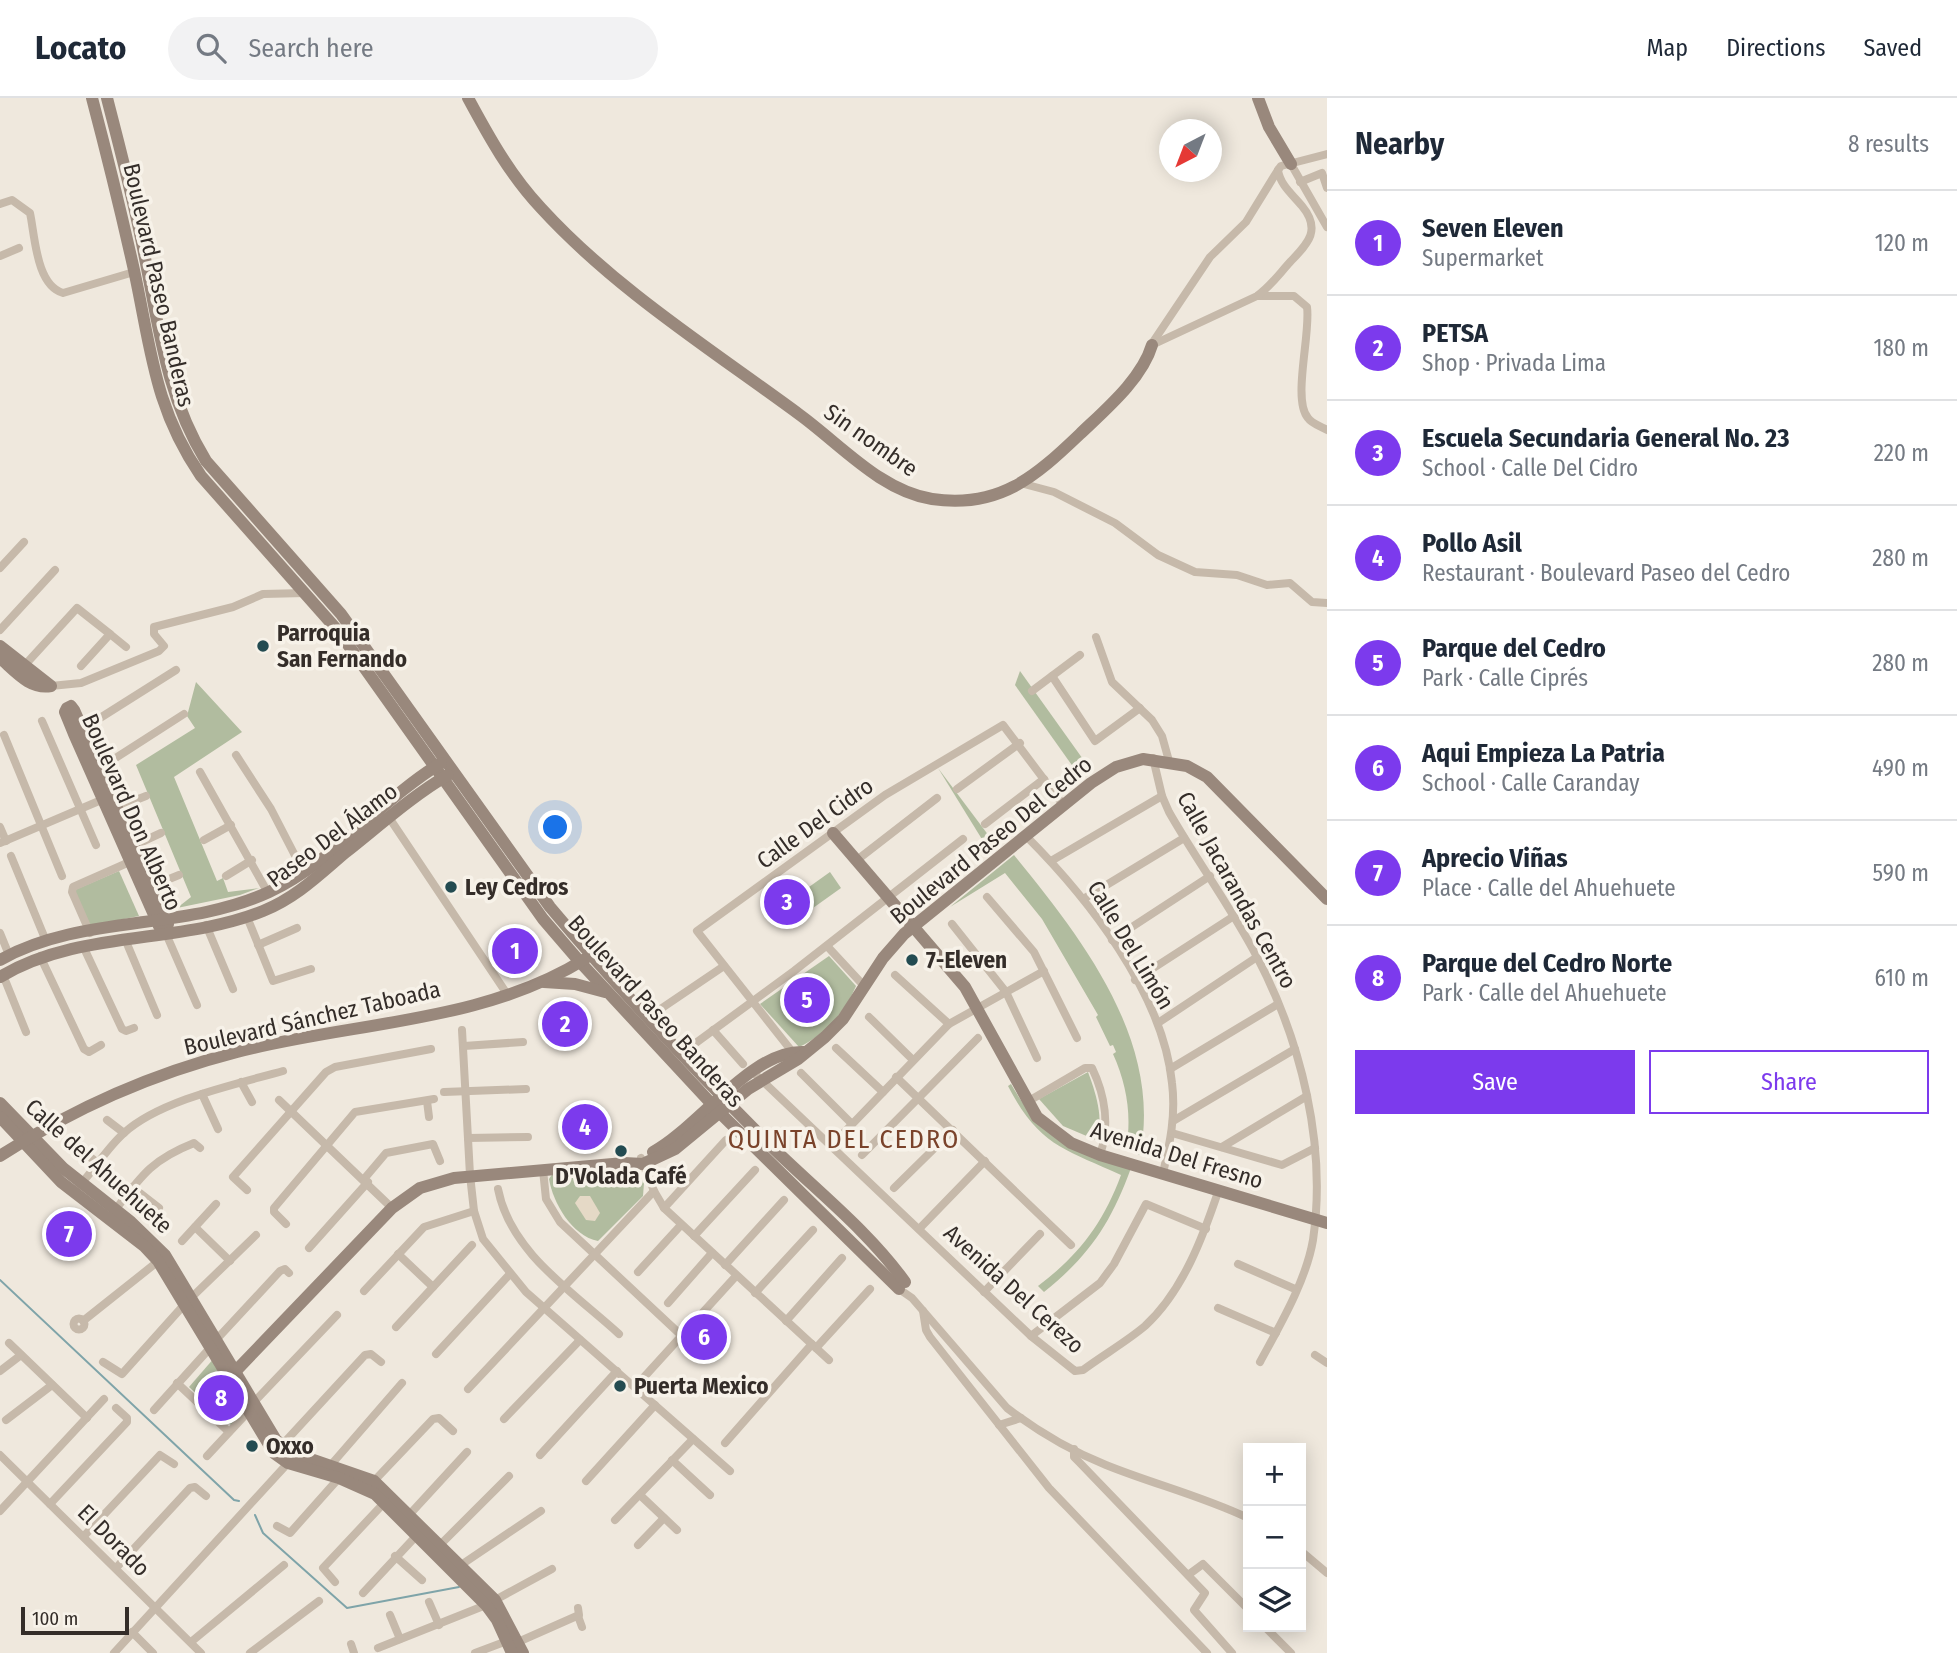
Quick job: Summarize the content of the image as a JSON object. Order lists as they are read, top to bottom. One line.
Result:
{"streets":{"street":["Boulevard Paseo Banderas","Sin nombre","Boulevard Don Alberto","Calle Del Cidro","Paseo Del Álamo","Boulevard Paseo Del Cedro","Calle Jacarandas Centro","Calle Del Limón","Boulevard Sánchez Taboada","Avenida Del Fresno","Calle del Ahuehuete","Avenida Del Cerezo","El Dorado"]},"crossings":[["Boulevard Paseo Banderas","Paseo Del Álamo"],["Boulevard Paseo Banderas","Boulevard Sánchez Taboada"],["Boulevard Don Alberto","Paseo Del Álamo"],["Calle Del Cidro","Boulevard Paseo Del Cedro"],["Calle Del Cidro","Avenida Del Fresno"],["Boulevard Paseo Del Cedro","Calle Jacarandas Centro"],["Boulevard Paseo Del Cedro","Calle Del Limón"],["Boulevard Paseo Del Cedro","Avenida Del Fresno"],["Calle Jacarandas Centro","Avenida Del Fresno"],["Calle Del Limón","Avenida Del Fresno"],["Boulevard Sánchez Taboada","Calle del Ahuehuete"],["Avenida Del Fresno","Avenida Del Cerezo"]],"districts":["QUINTA DEL CEDRO"],"places":["Parroquia San Fernando","Ley Cedros","7-Eleven","D'Volada Café","Puerta Mexico","Oxxo"],"scale_bar":"100 m","north":"bottom left","page":{"header":"Locato","search":"Search here","nav":["Map","Directions","Saved"],"heading":["Nearby","8 results"],"list":[{"mark":"1","name":"Seven Eleven","note":"Supermarket","value":"120 m"},{"mark":"2","name":"PETSA","note":"Shop · Privada Lima","value":"180 m"},{"mark":"3","name":"Escuela Secundaria General No. 23","note":"School · Calle Del Cidro","value":"220 m"},{"mark":"4","name":"Pollo Asil","note":"Restaurant · Boulevard Paseo del Cedro","value":"280 m"},{"mark":"5","name":"Parque del Cedro","note":"Park · Calle Ciprés","value":"280 m"},{"mark":"6","name":"Aqui Empieza La Patria","note":"School · Calle Caranday","value":"490 m"},{"mark":"7","name":"Aprecio Viñas","note":"Place · Calle del Ahuehuete","value":"590 m"},{"mark":"8","name":"Parque del Cedro Norte","note":"Park · Calle del Ahuehuete","value":"610 m"}],"pins":["3","1","5","2","4","7","6","8"],"buttons":["Save","Share"],"map_buttons":["+","−"],"scale":"100 m"}}
